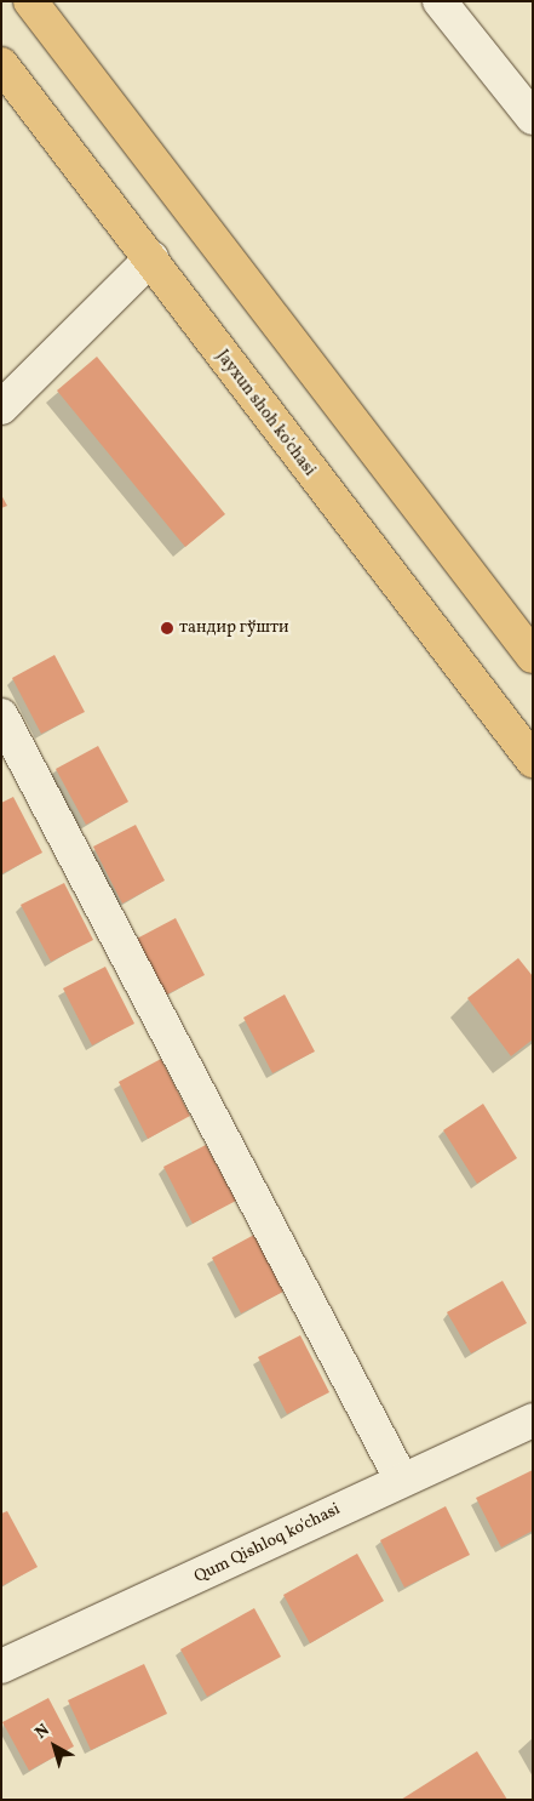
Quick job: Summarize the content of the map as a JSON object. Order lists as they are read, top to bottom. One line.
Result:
{"streets":{"highway":["Jayxun shoh ko'chasi"],"street":["Qum Qishloq ko'chasi"]},"places":["тандир гўшти"],"north":"top left"}
